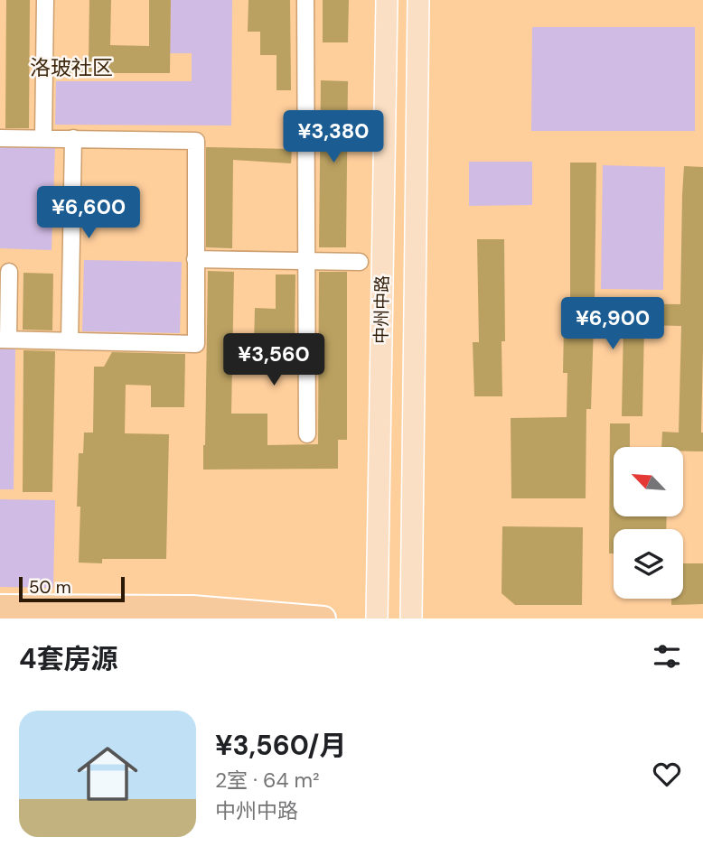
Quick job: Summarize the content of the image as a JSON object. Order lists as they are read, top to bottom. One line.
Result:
{"streets":{"main road":["中州中路"]},"districts":["洛玻社区"],"scale_bar":"50 m","north":"top left","page":{"price":["¥3,380","¥6,600","¥6,900","¥3,560"],"scale":"50 m","heading":"4套房源","list":[{"name":"¥3,560/月","note":"2室 · 64 m² · 中州中路"}]}}
